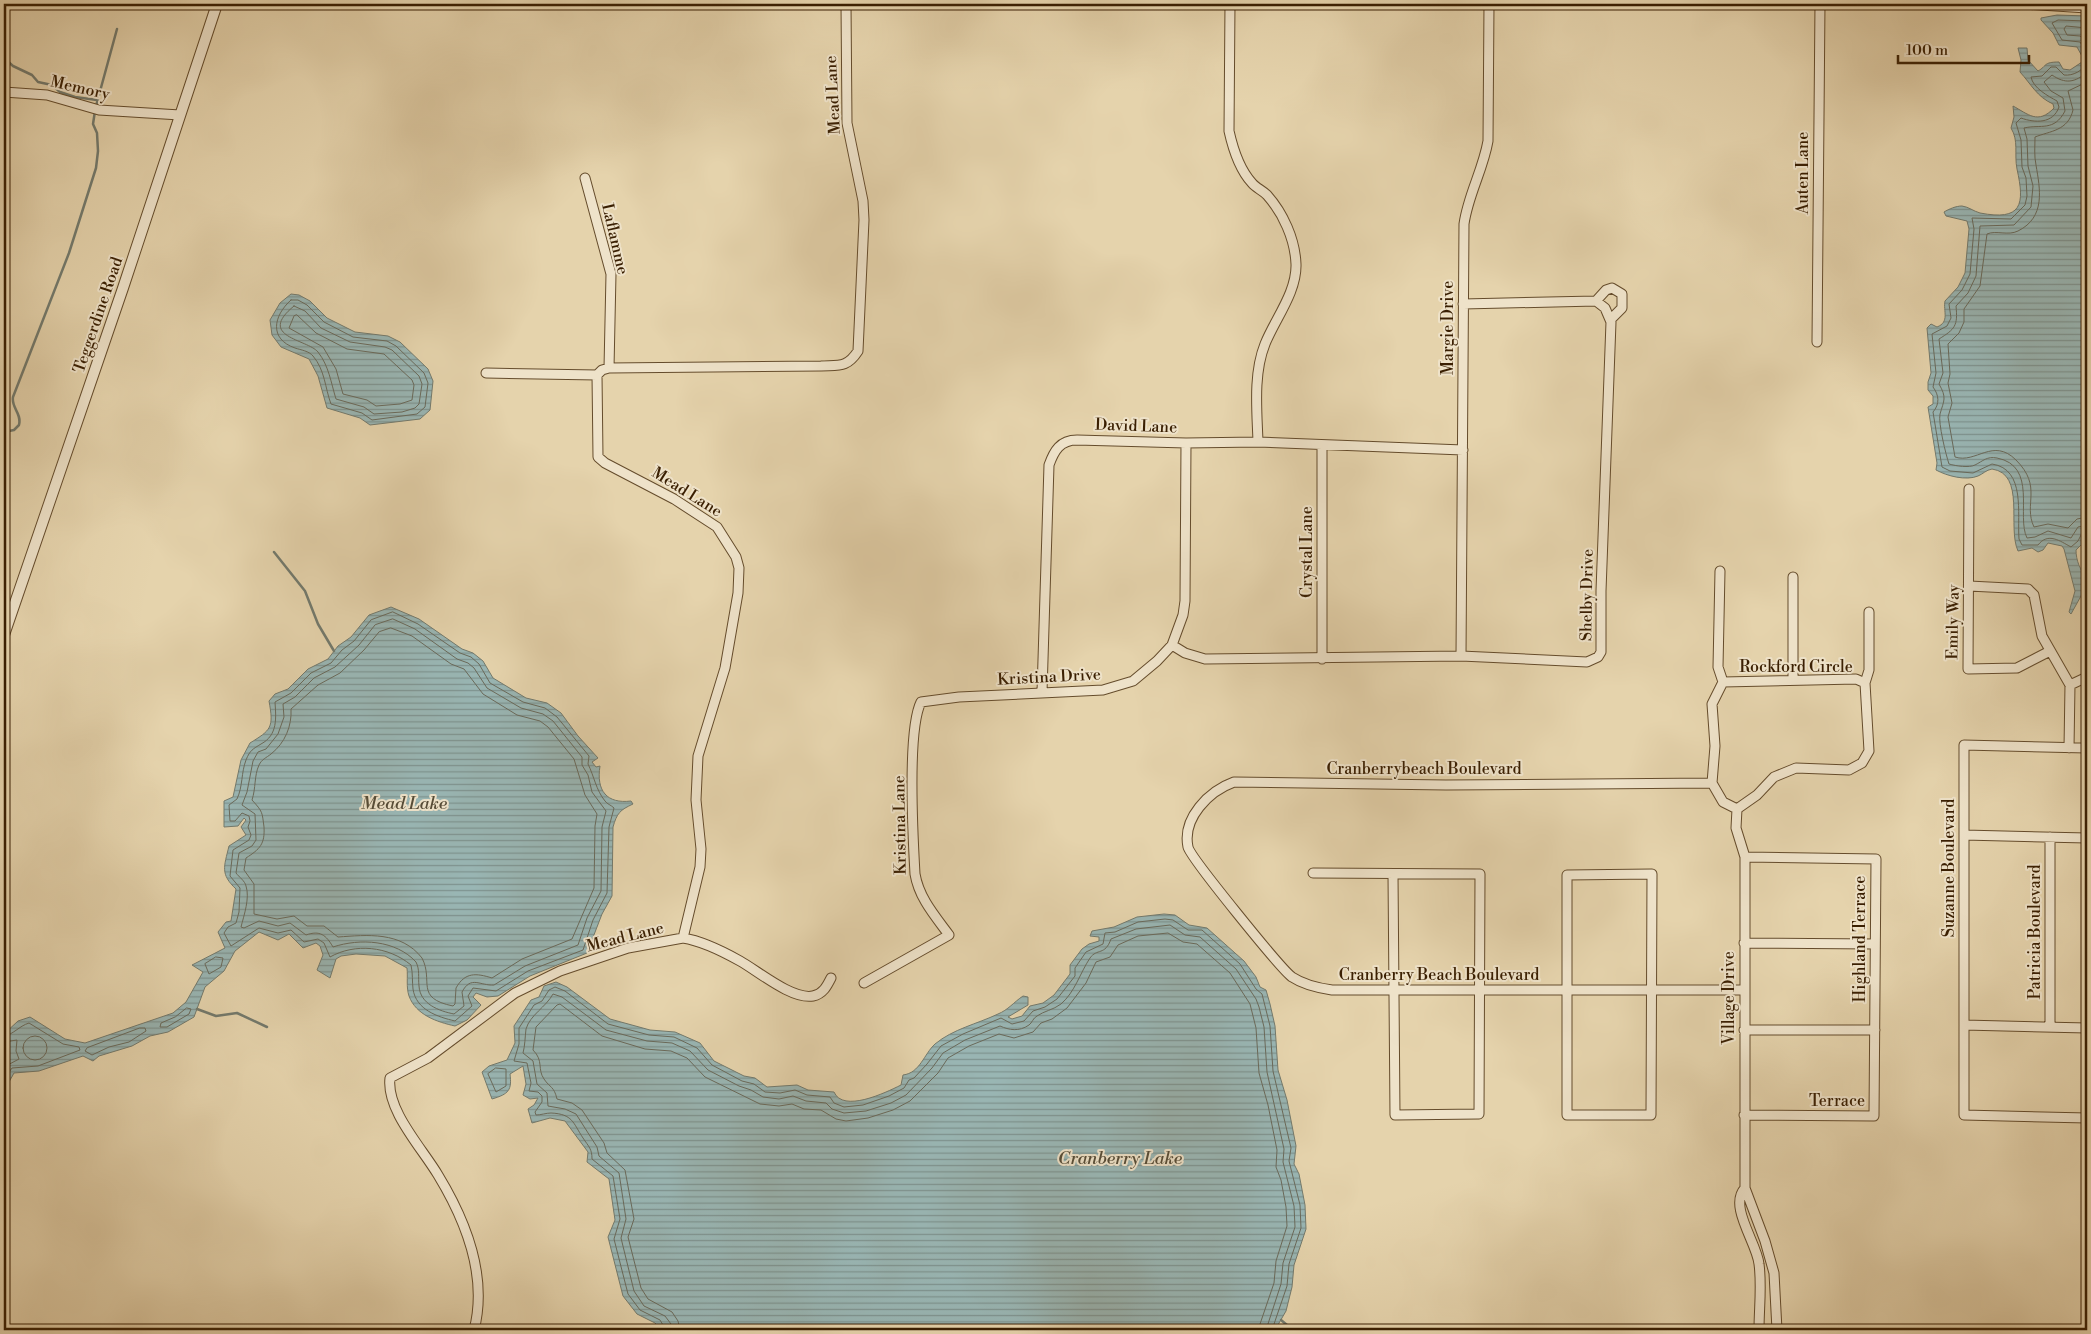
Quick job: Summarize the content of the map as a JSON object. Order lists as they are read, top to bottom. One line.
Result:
{"streets":{"street":["Memory","Mead Lane","Auten Lane","Laflamme","Teggerdine Road","Margie Drive","David Lane","Crystal Lane","Shelby Drive","Emily Way","Rockford Circle","Kristina Drive","Cranberrybeach Boulevard","Kristina Lane","Suzanne Boulevard","Patricia Boulevard","Highland Terrace","Cranberry Beach Boulevard","Village Drive","Terrace"]},"crossings":[["Memory","Teggerdine Road"],["Mead Lane","Laflamme"],["Margie Drive","David Lane"],["Margie Drive","Shelby Drive"],["David Lane","Crystal Lane"],["David Lane","Kristina Drive"],["Crystal Lane","Shelby Drive"],["Shelby Drive","Kristina Drive"],["Rockford Circle","Cranberrybeach Boulevard"],["Rockford Circle","Village Drive"],["Kristina Drive","Kristina Lane"],["Cranberrybeach Boulevard","Cranberry Beach Boulevard"],["Highland Terrace","Village Drive"],["Highland Terrace","Terrace"],["Cranberry Beach Boulevard","Village Drive"],["Village Drive","Terrace"]],"water":["Mead Lake","Cranberry Lake"],"scale_bar":"100 m"}
